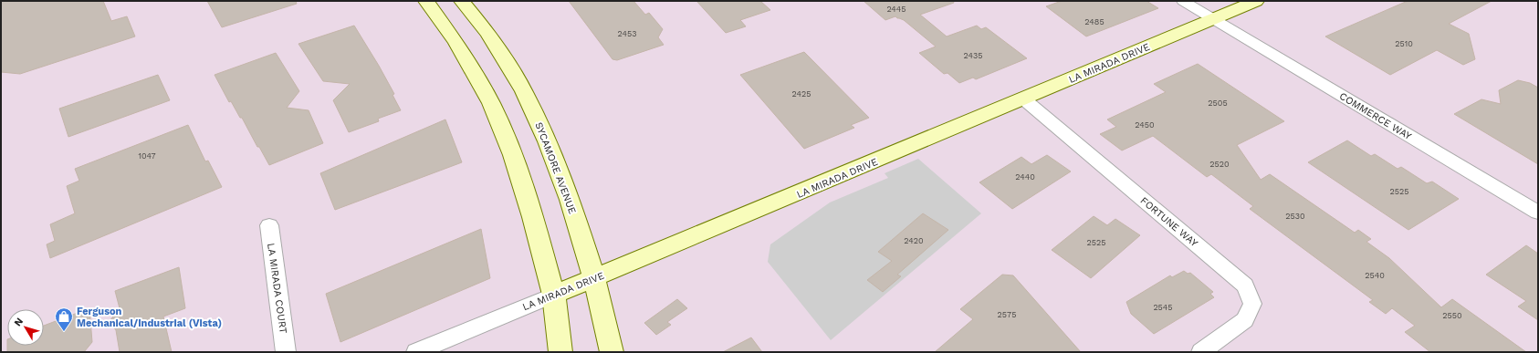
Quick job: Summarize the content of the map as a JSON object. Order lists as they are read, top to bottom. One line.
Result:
{"streets":{"main road":["LA MIRADA DRIVE","SYCAMORE AVENUE"],"street":["COMMERCE WAY","FORTUNE WAY","LA MIRADA COURT"]},"crossings":[["LA MIRADA DRIVE","COMMERCE WAY"],["LA MIRADA DRIVE","SYCAMORE AVENUE"],["LA MIRADA DRIVE","FORTUNE WAY"]],"places":{"shop":["Ferguson Mechanical/Industrial (Vista)"]},"house_numbers":["2445","2485","2453","2510","2435","2425","2505","2450","1047","2520","2440","2525","2530","2420","2525","2540","2545","2575","2550"],"north":"top left"}
